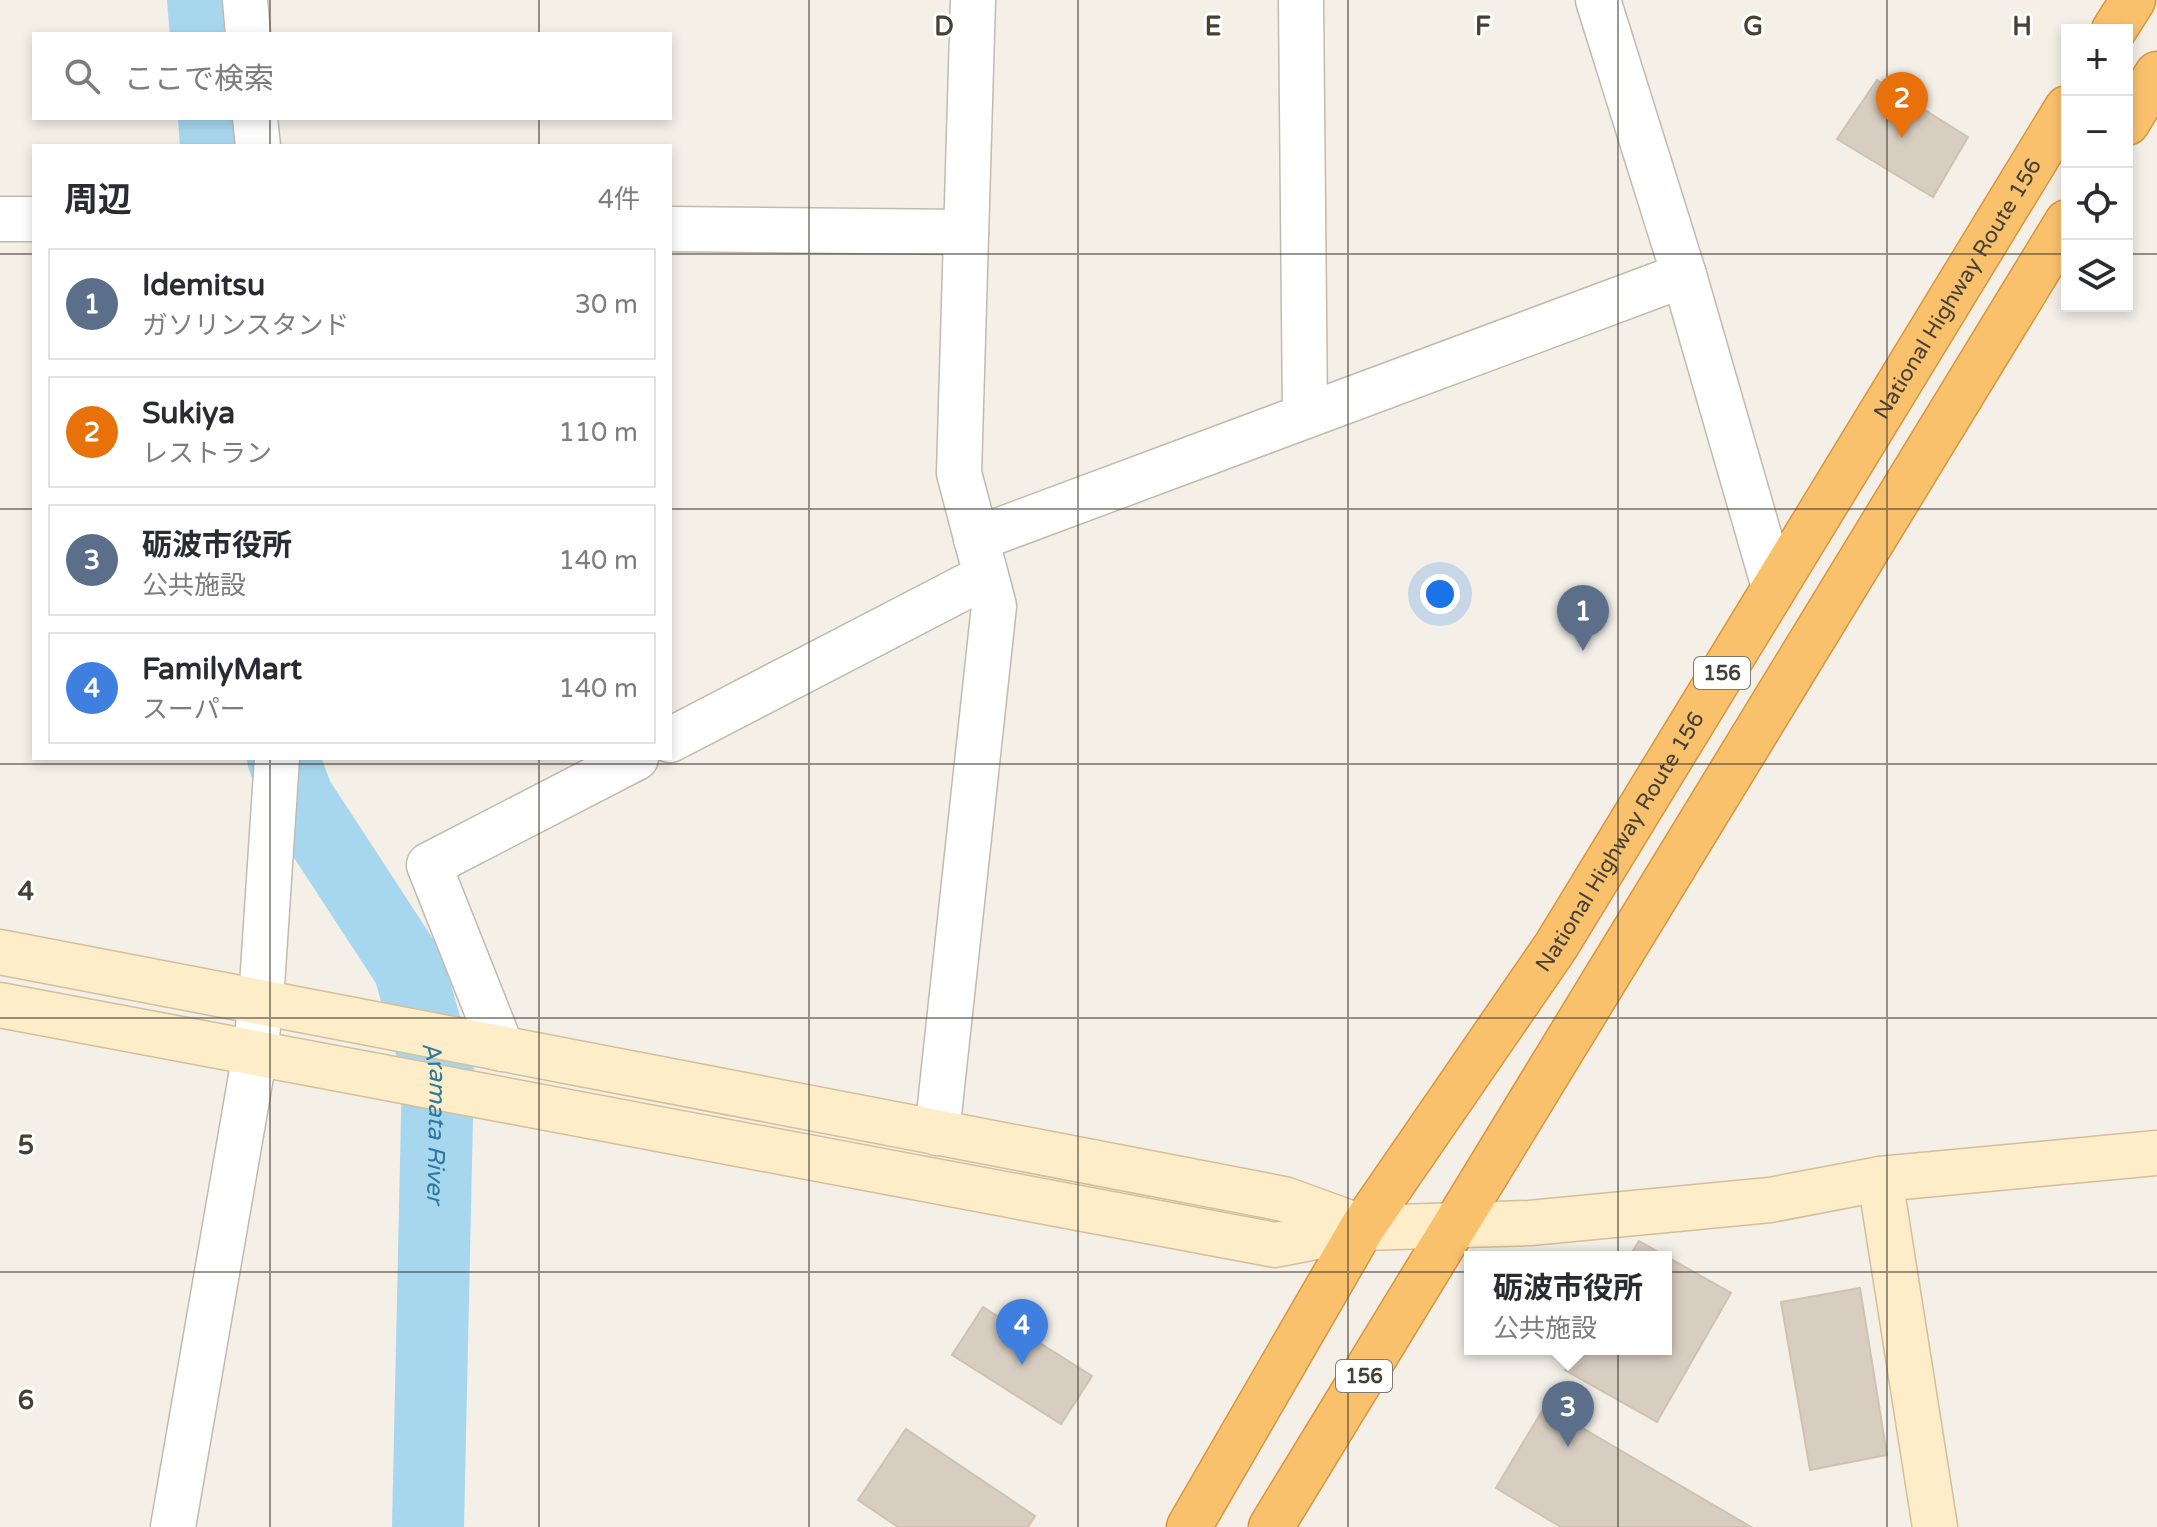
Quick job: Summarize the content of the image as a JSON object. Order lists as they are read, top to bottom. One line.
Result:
{"streets":{"highway":["National Highway Route 156","156"]},"water":["Aramata River"],"page":{"map_buttons":["+","−"],"search":"ここで検索","pins":["2","1","4","3"],"heading":["周辺","4件"],"list":[{"mark":"1","name":"Idemitsu","note":"ガソリンスタンド","value":"30 m"},{"mark":"2","name":"Sukiya","note":"レストラン","value":"110 m"},{"mark":"3","name":"砺波市役所","note":"公共施設","value":"140 m"},{"mark":"4","name":"FamilyMart","note":"スーパー","value":"140 m"}],"popup":["砺波市役所","公共施設"]},"grid":{"columns":["D","E","F","G","H"],"rows":["4","5","6"]}}
